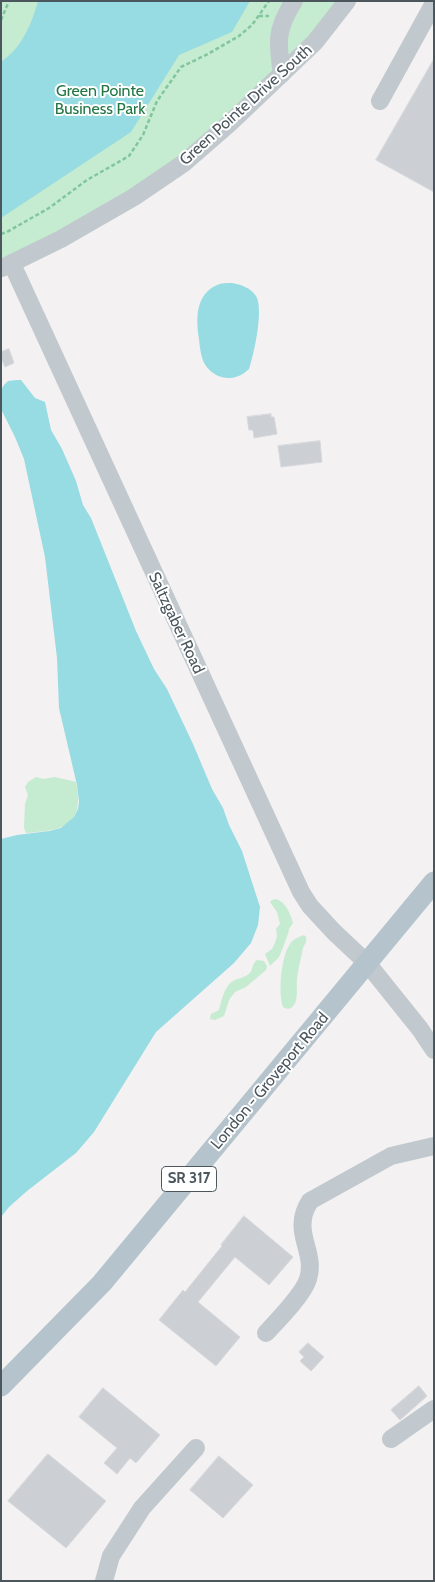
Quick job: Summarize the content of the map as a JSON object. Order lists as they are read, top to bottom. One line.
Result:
{"streets":{"main road":["London - Groveport Road","SR 317"],"street":["Green Pointe Drive South","Saltzgaber Road"]},"crossings":[["Green Pointe Drive South","Saltzgaber Road"],["Saltzgaber Road","London - Groveport Road"]],"parks":["Green Pointe Business Park"]}
